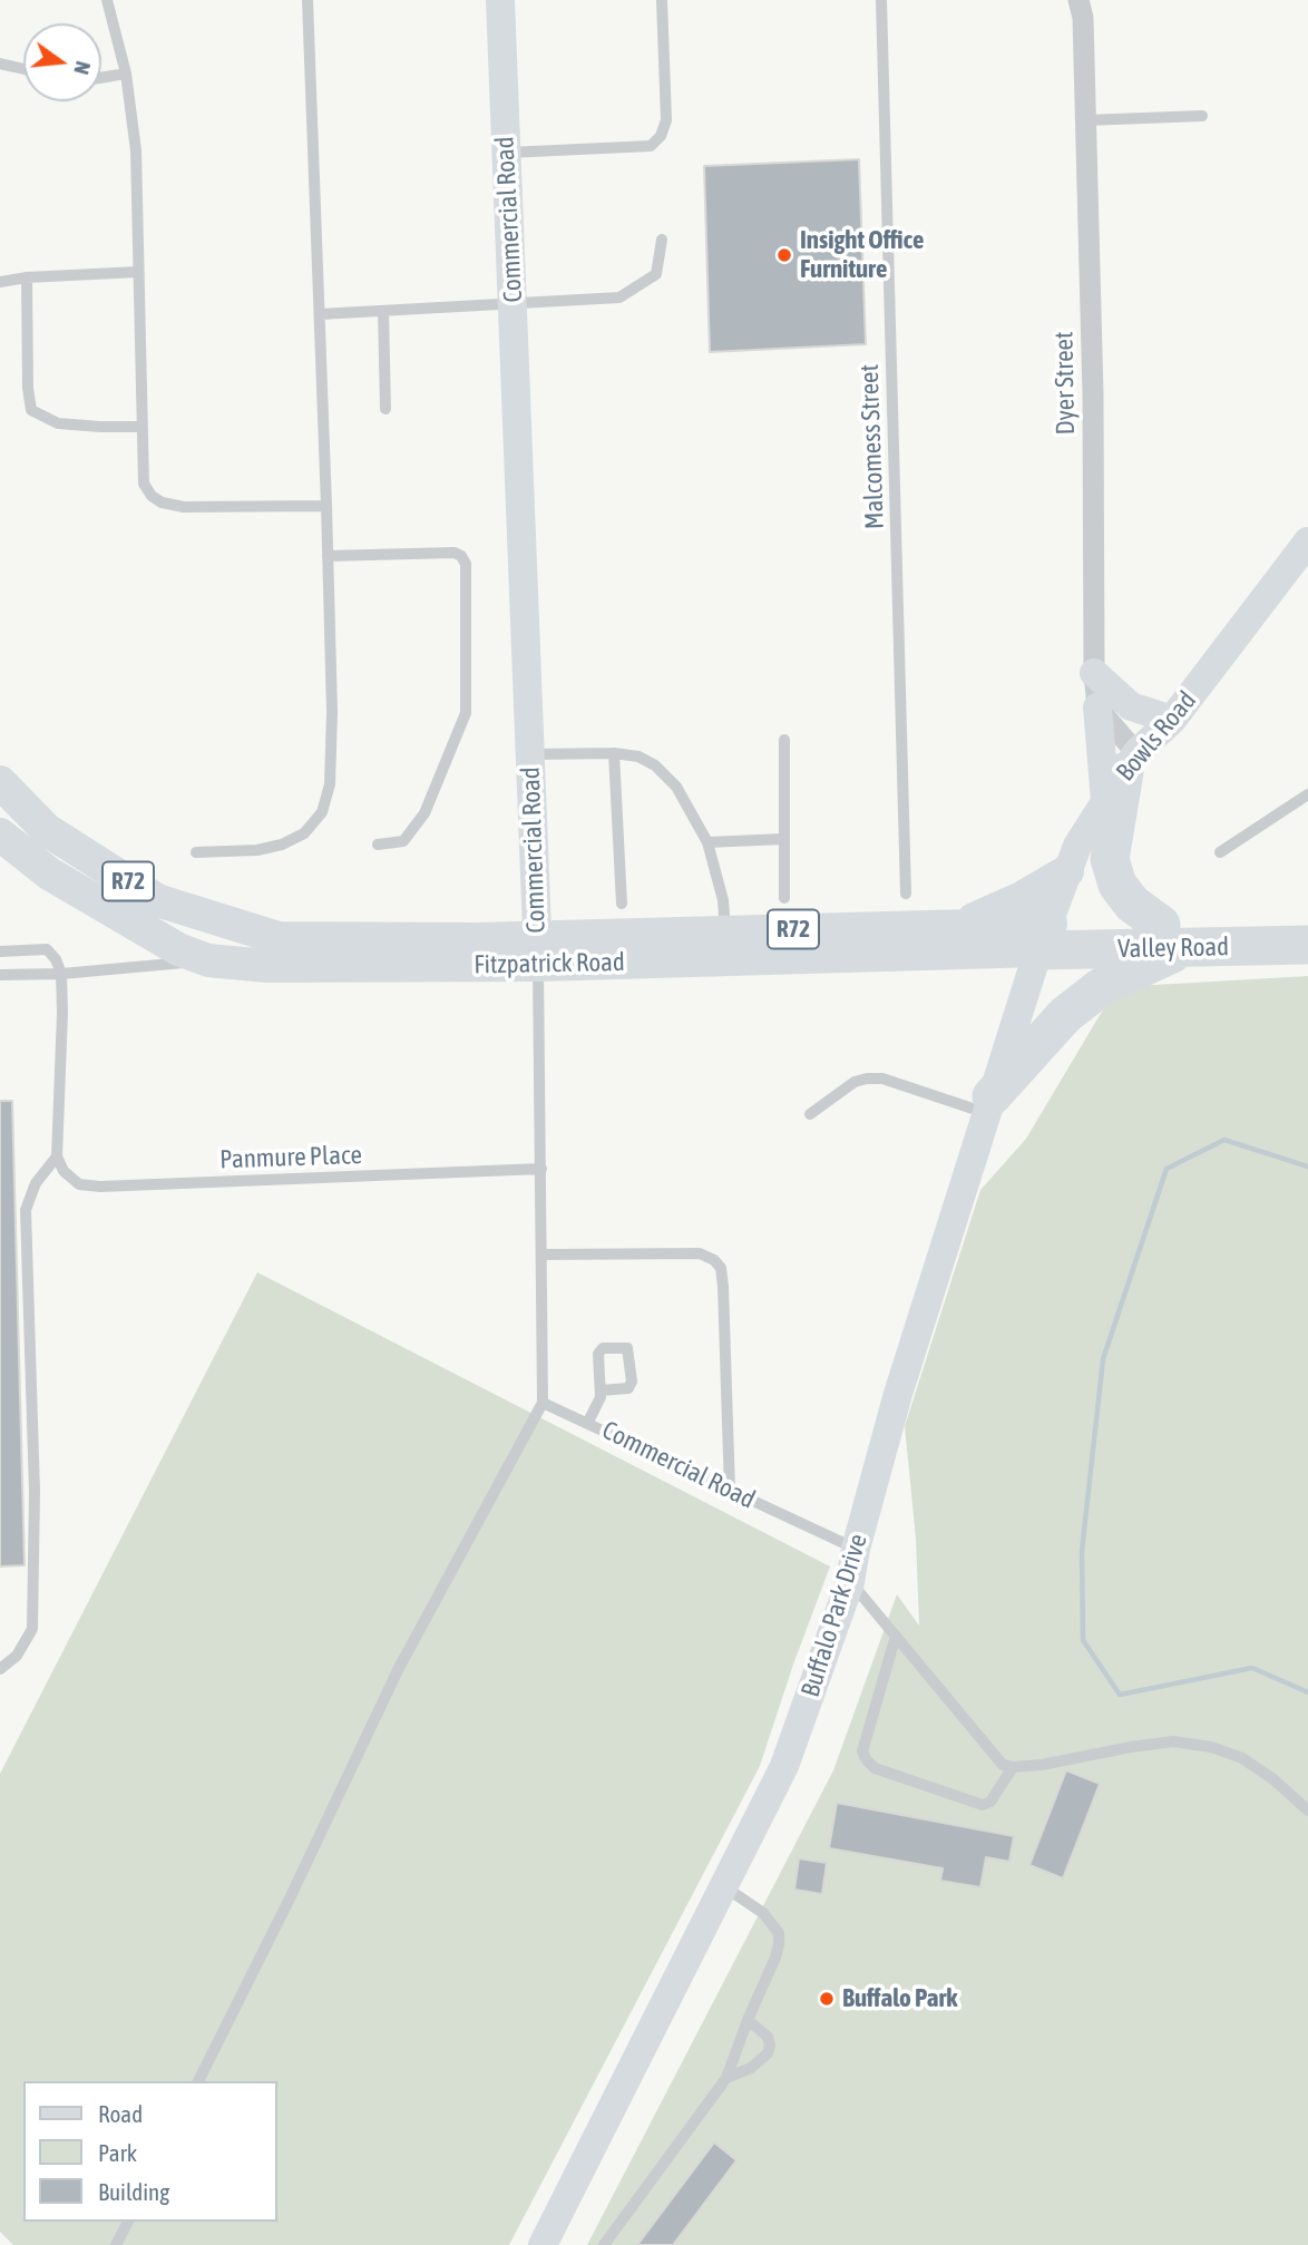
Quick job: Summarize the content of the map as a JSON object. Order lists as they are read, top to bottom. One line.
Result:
{"streets":{"highway":["R72","Valley Road"],"main road":["Fitzpatrick Road"],"street":["Commercial Road","Dyer Street","Bowls Road","Buffalo Park Drive"],"lane":["Malcomess Street","Panmure Place"]},"crossings":[["Commercial Road","Fitzpatrick Road"],["Commercial Road","Panmure Place"],["Commercial Road","Buffalo Park Drive"],["Bowls Road","Valley Road"],["Bowls Road","Fitzpatrick Road"],["Bowls Road","Buffalo Park Drive"],["R72","Fitzpatrick Road"],["Valley Road","Fitzpatrick Road"],["Valley Road","Buffalo Park Drive"],["Fitzpatrick Road","Buffalo Park Drive"]],"places":["Insight Office Furniture","Buffalo Park"],"legend":["Road","Park","Building"],"north":"right"}
